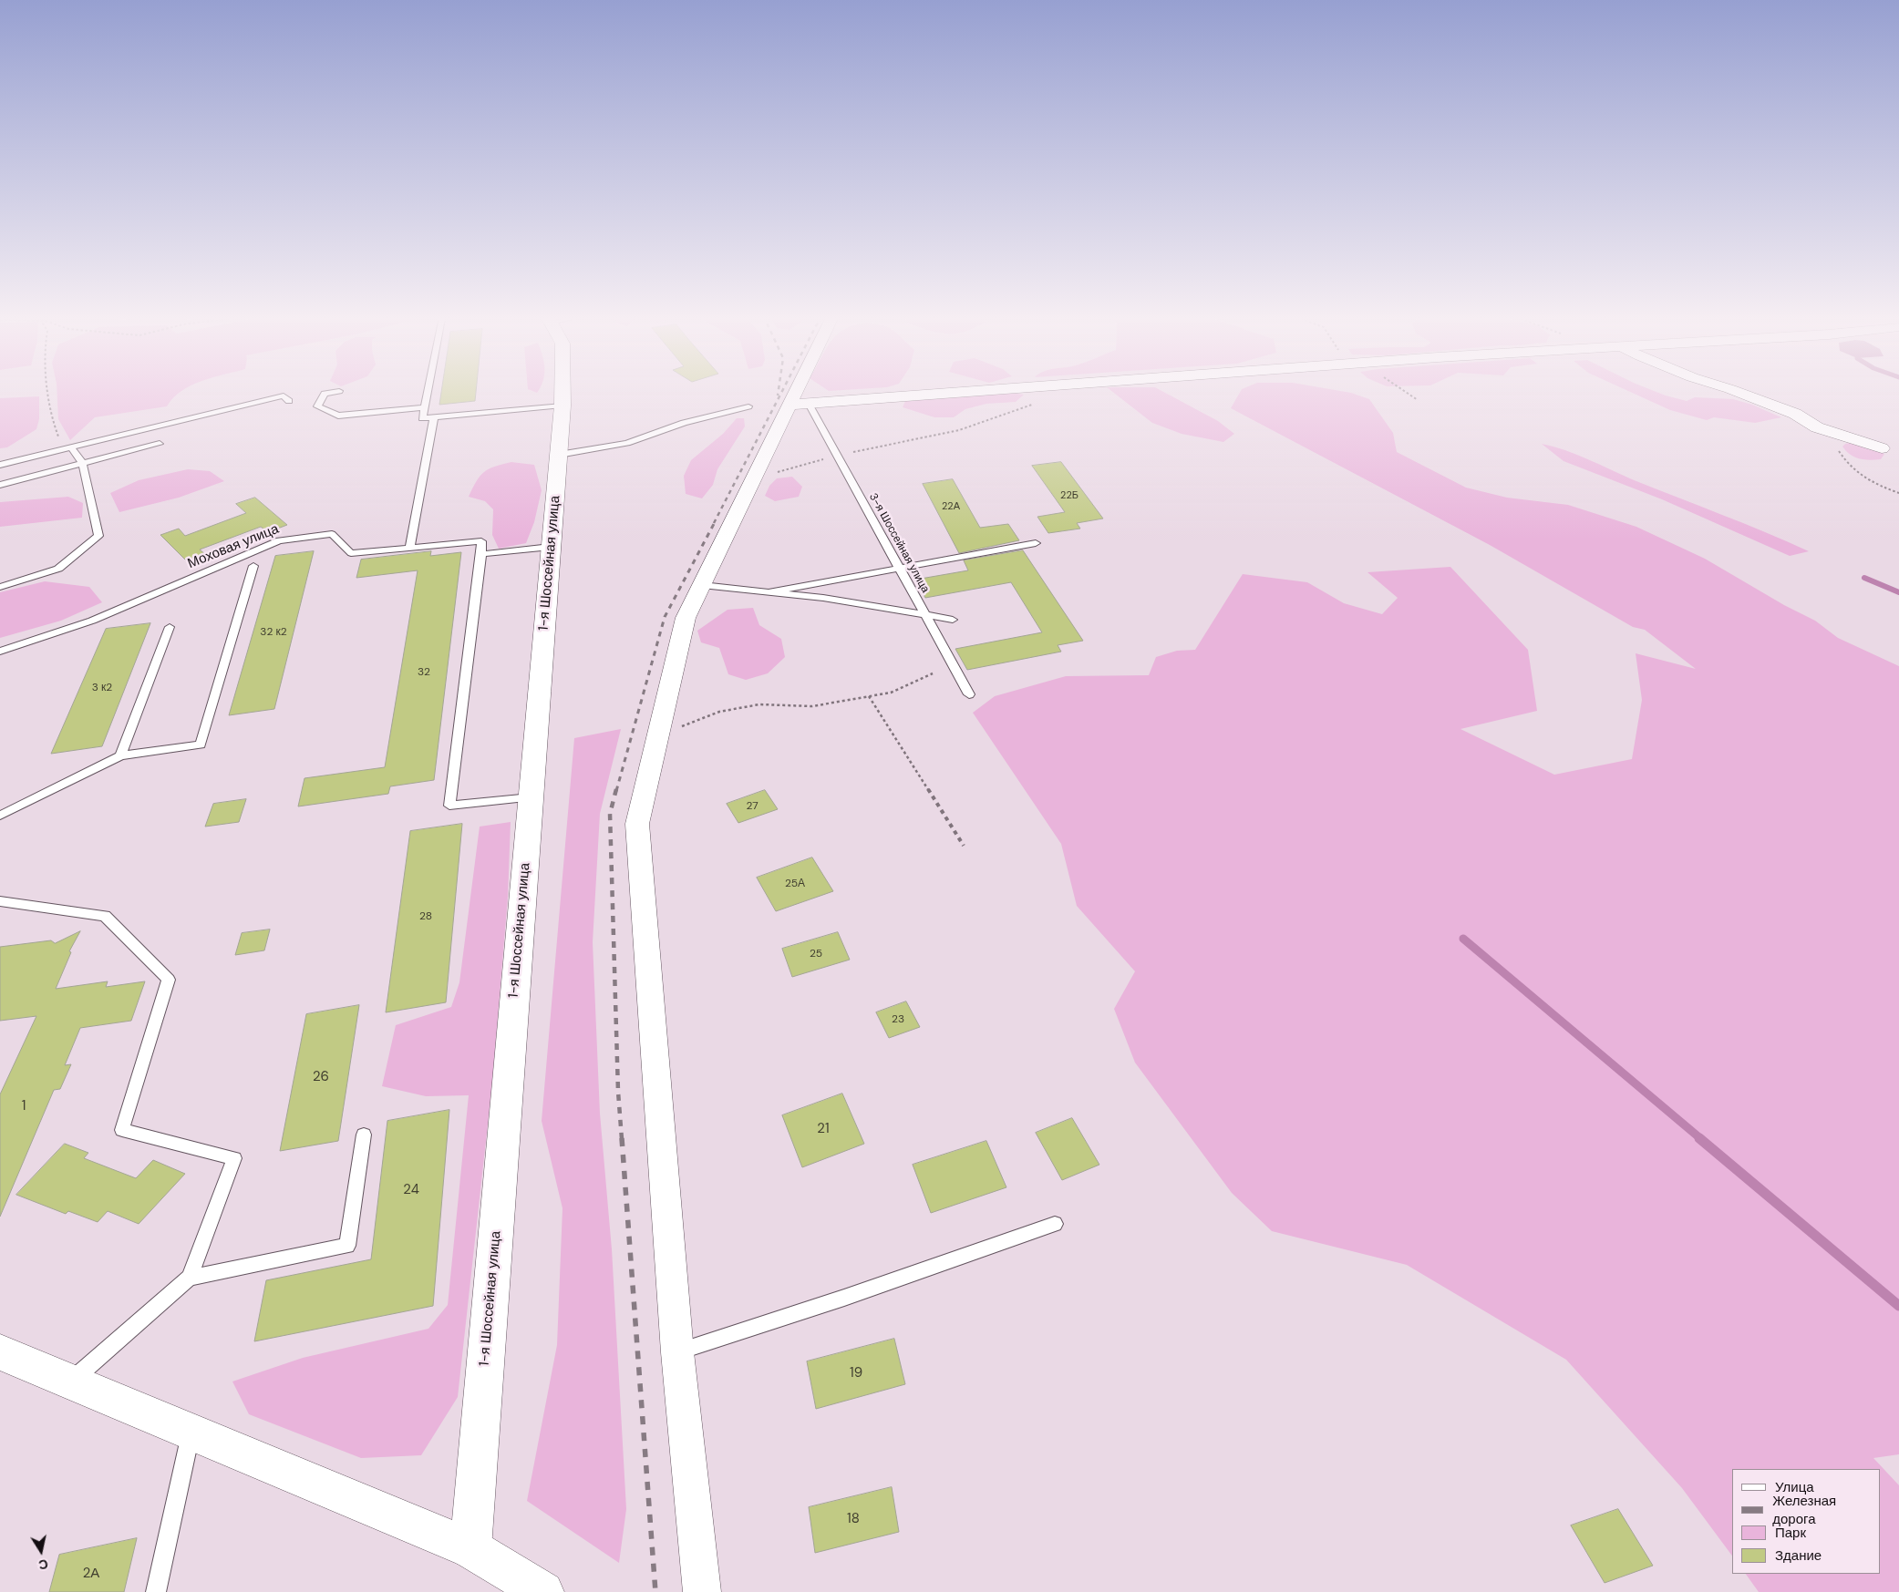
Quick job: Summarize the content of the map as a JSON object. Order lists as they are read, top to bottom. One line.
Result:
{"streets":{"street":["1-я Шоссейная улица"],"lane":["3-я Шоссейная улица","Моховая улица"]},"house_numbers":["22Б","22А","32 к2","32","3 к2","27","25А","28","25","23","26","1","21","24","19","18","2А"],"legend":["Улица","Железная дорога","Парк","Здание"],"north":"bottom"}
